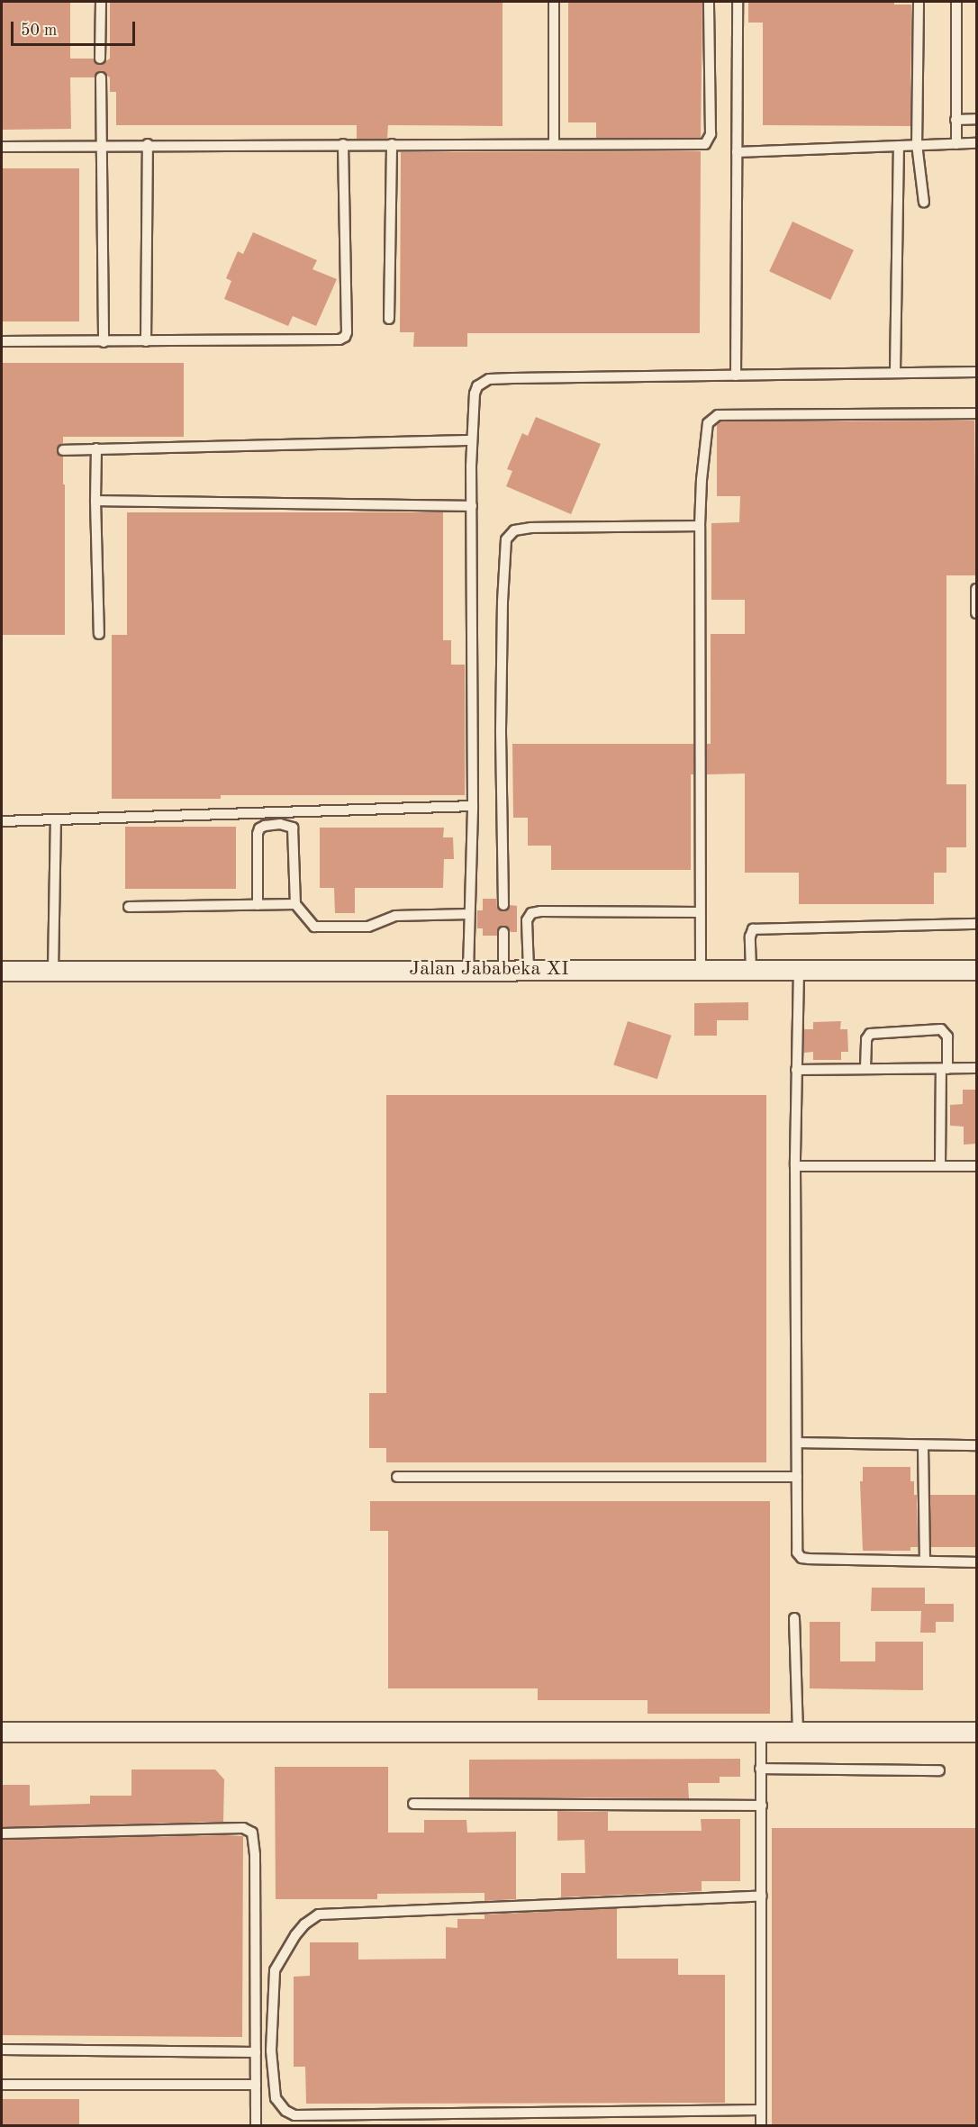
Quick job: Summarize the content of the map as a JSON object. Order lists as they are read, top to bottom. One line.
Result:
{"streets":{"street":["Jalan Jababeka XI"]},"scale_bar":"50 m"}
